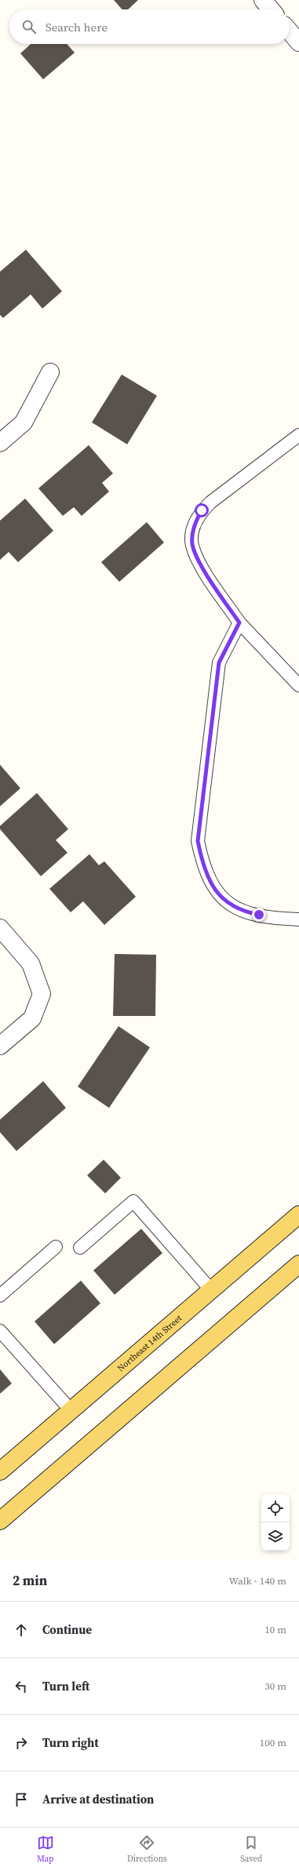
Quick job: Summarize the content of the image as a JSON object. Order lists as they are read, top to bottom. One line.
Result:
{"streets":{"main road":["Northeast 14th Street"]},"page":{"search":"Search here","heading":["2 min","Walk · 140 m"],"list":[["Continue","10 m"],["Turn left","30 m"],["Turn right","100 m"],"Arrive at destination"],"nav":["Map","Directions","Saved"]}}
